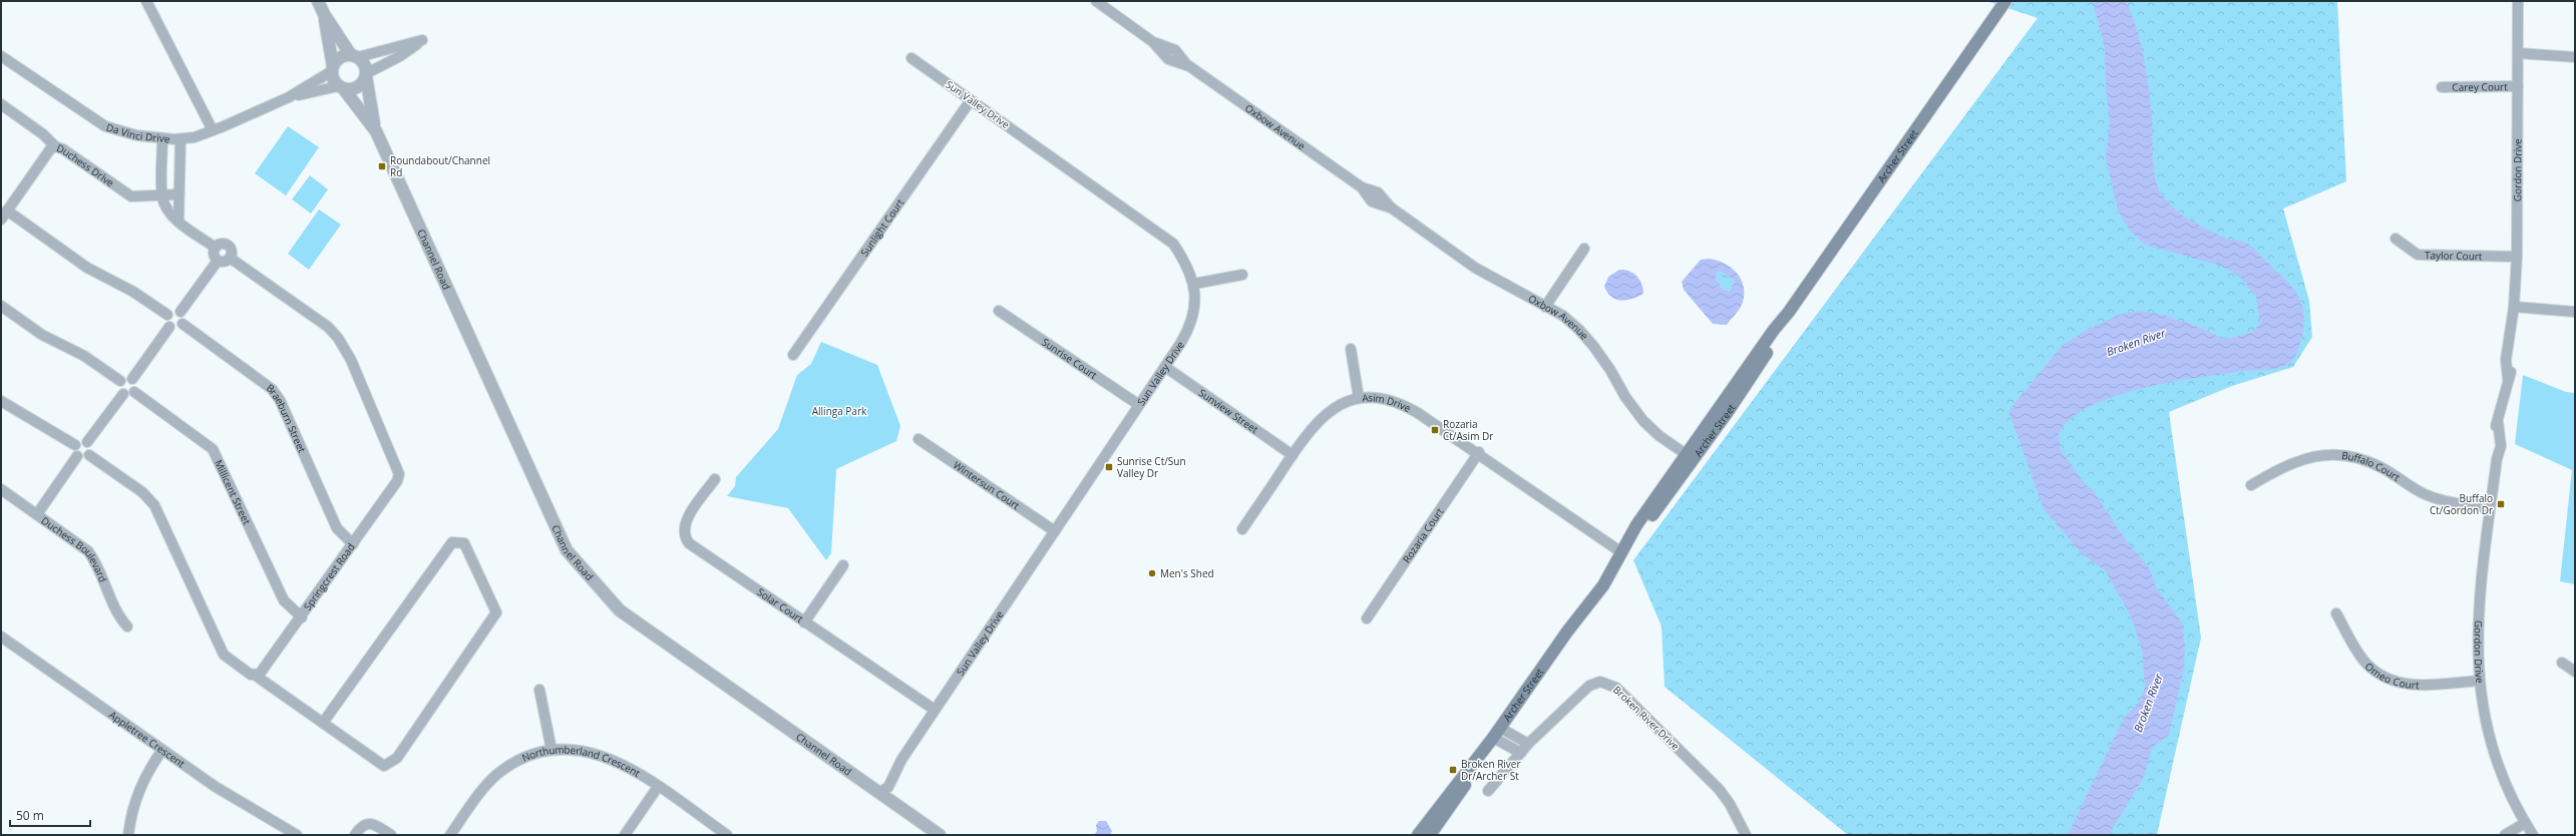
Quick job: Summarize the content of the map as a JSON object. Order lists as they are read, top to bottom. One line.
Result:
{"streets":{"main road":["Archer Street"],"street":["Carey Court","Sun Valley Drive","Oxbow Avenue","Da Vinci Drive","Duchess Drive","Gordon Drive","Sunlight Court","Taylor Court","Channel Road","Sunrise Court","Asim Drive","Sunview Street","Braeburn Street","Buffalo Court","Wintersun Court","Millicent Street","Rozaria Court","Duchess Boulevard","Springcrest Road","Solar Court","Omeo Court","Broken River Drive","Appletree Crescent","Northumberland Crescent"]},"crossings":[["Carey Court","Gordon Drive"],["Sun Valley Drive","Sunlight Court"],["Sun Valley Drive","Channel Road"],["Sun Valley Drive","Sunrise Court"],["Sun Valley Drive","Sunview Street"],["Sun Valley Drive","Wintersun Court"],["Sun Valley Drive","Solar Court"],["Oxbow Avenue","Archer Street"],["Da Vinci Drive","Channel Road"],["Archer Street","Asim Drive"],["Gordon Drive","Taylor Court"],["Gordon Drive","Buffalo Court"],["Gordon Drive","Omeo Court"],["Asim Drive","Sunview Street"],["Asim Drive","Rozaria Court"],["Braeburn Street","Springcrest Road"],["Millicent Street","Springcrest Road"]],"water":["Broken River"],"parks":["Allinga Park"],"places":{"transit":["Roundabout/Channel Rd","Rozaria Ct/Asim Dr","Sunrise Ct/Sun Valley Dr","Buffalo Ct/Gordon Dr","Broken River Dr/Archer St"],"other":["Men's Shed"]},"scale_bar":"50 m"}
